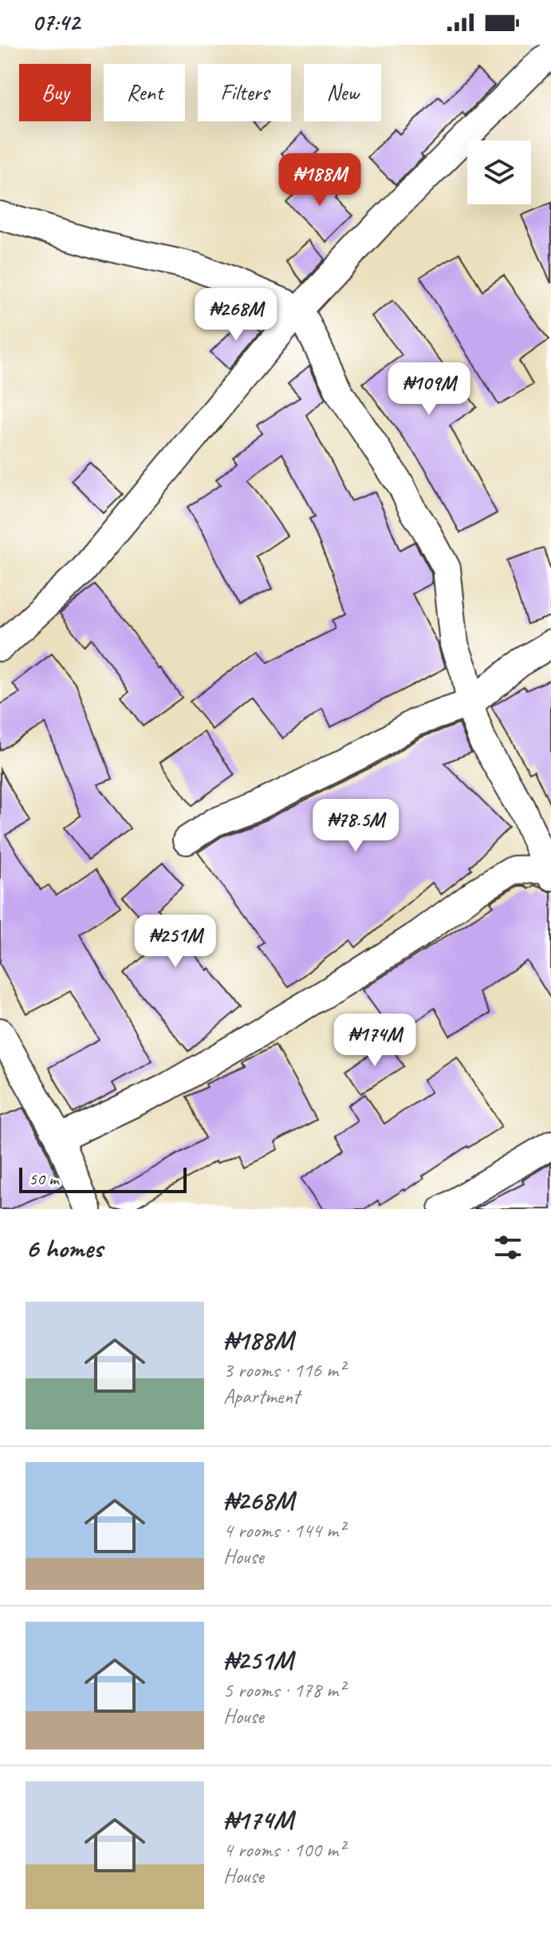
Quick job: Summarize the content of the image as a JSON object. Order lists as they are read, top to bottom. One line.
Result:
{"scale_bar":"50 m","page":{"status":"07:42","chip":["Buy","Rent","Filters","New"],"price":["₦188M","₦268M","₦109M","₦78.5M","₦251M","₦174M"],"scale":"50 m","heading":"6 homes","list":[{"name":"₦188M","note":"3 rooms · 116 m² · Apartment"},{"name":"₦268M","note":"4 rooms · 144 m² · House"},{"name":"₦251M","note":"5 rooms · 178 m² · House"},{"name":"₦174M","note":"4 rooms · 100 m² · House"}]}}
